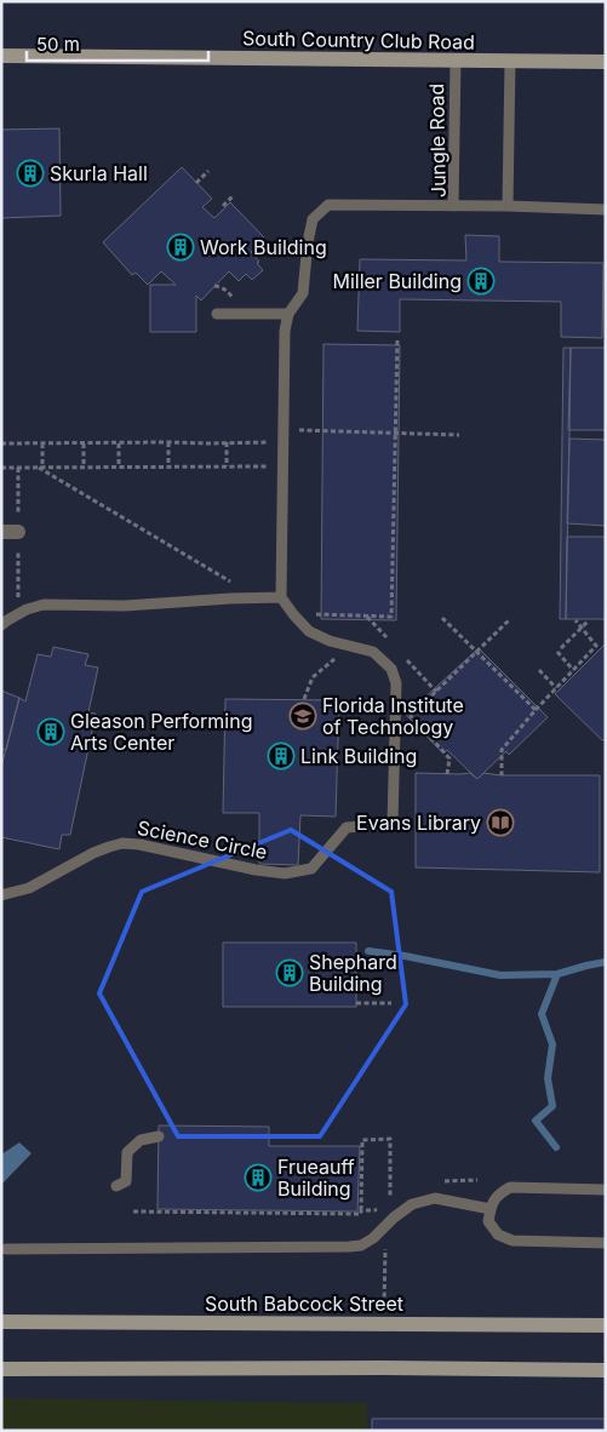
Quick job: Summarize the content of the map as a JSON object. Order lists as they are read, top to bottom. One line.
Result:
{"streets":{"main road":["South Country Club Road","South Babcock Street"],"lane":["Jungle Road","Science Circle"]},"crossings":[["South Country Club Road","Jungle Road"]],"places":{"building":["Skurla Hall","Work Building","Miller Building","Gleason Performing Arts Center","Link Building","Shephard Building","Frueauff Building"],"school or university":["Florida Institute of Technology"],"library":["Evans Library"]},"scale_bar":"50 m"}
